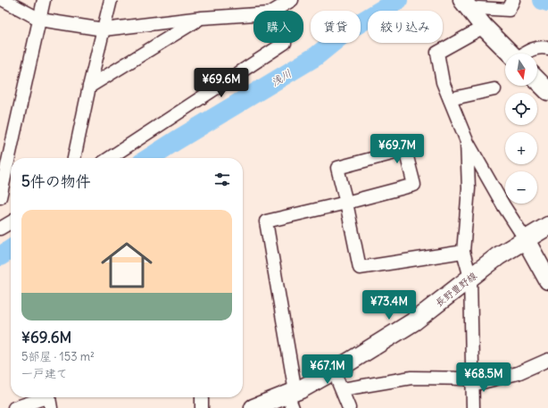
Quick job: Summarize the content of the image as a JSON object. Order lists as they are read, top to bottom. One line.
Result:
{"streets":{"street":["長野豊野線"]},"water":["浅川"],"north":"bottom","page":{"chip":["購入","賃貸","絞り込み"],"map_buttons":["+","−"],"price":["¥69.6M","¥69.7M","¥73.4M","¥67.1M","¥68.5M"],"heading":"5件の物件","list":[{"name":"¥69.6M","note":"5部屋 · 153 m² · 一戸建て"}]}}
